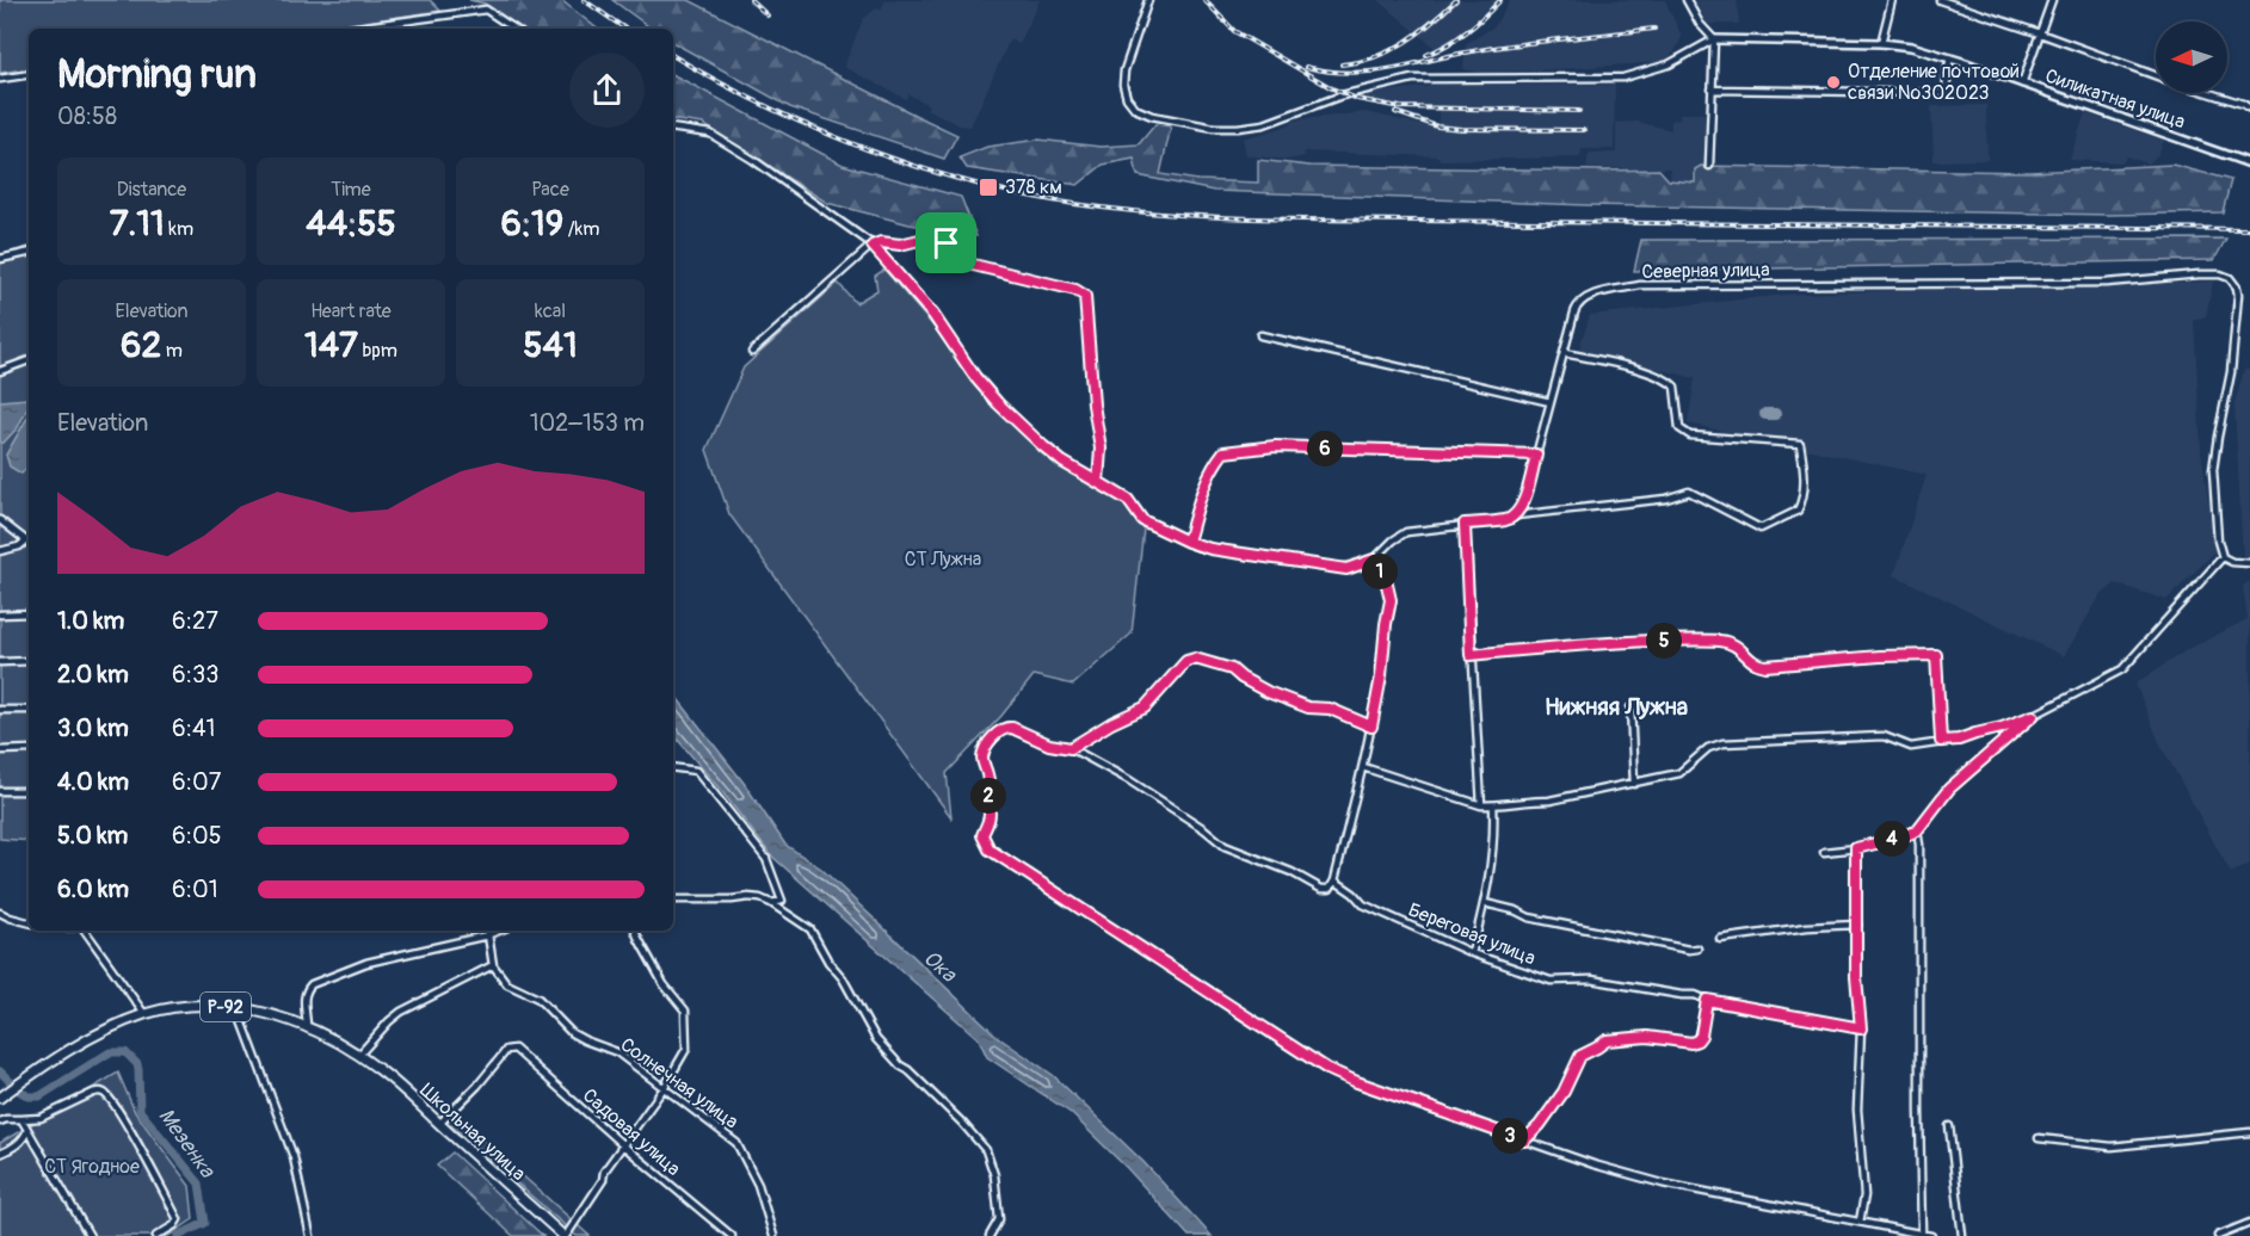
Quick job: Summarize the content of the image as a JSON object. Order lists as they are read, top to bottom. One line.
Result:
{"streets":{"main road":["Р-92","Школьная улица"],"street":["Силикатная улица","Северная улица","Береговая улица","Солнечная улица","Садовая улица"]},"crossings":[["Р-92","Школьная улица"],["Школьная улица","Садовая улица"]],"districts":["Нижняя Лужна"],"water":["Ока","Мезенка"],"parks":["СТ Лужна","СТ Ягодное"],"places":{"other":["Отделение почтовой связи №302023"],"transit":["378 км"]},"north":"left","page":{"heading":["Morning run","08:58"],"stats":[["Distance","7.11 km"],["Time","44:55"],["Pace","6:19 /km"],["Elevation","62 m"],["Heart rate","147 bpm"],["kcal","541"]],"chart":["Elevation","102–153 m"],"pins":["6","1","5","2","4","3"],"list":[{"name":"1.0 km","note":"6:27"},{"name":"2.0 km","note":"6:33"},{"name":"3.0 km","note":"6:41"},{"name":"4.0 km","note":"6:07"},{"name":"5.0 km","note":"6:05"},{"name":"6.0 km","note":"6:01"}]}}
